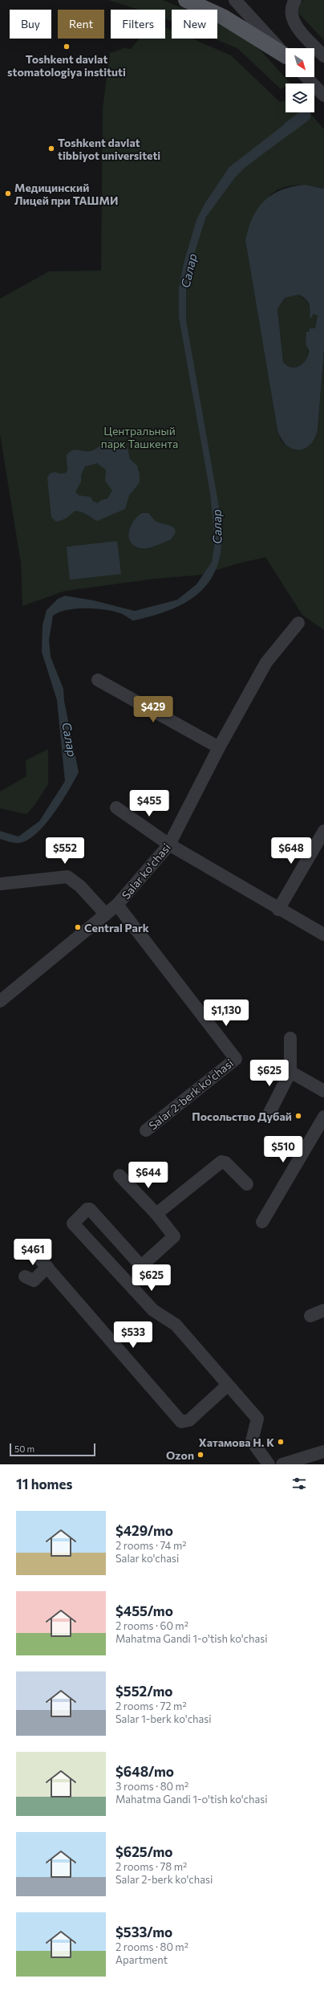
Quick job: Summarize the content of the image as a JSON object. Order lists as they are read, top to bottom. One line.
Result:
{"streets":{"street":["Salar ko'chasi","Salar 2-berk ko'chasi"]},"crossings":[["Salar ko'chasi","Salar 2-berk ko'chasi"]],"water":["Салар"],"parks":["Центральный парк Ташкента"],"places":["Toshkent davlat stomatologiya instituti","Toshkent davlat tibbiyot universiteti","Медицинский Лицей при ТАШМИ","Central Park","Посольство Дубай","Хатамова Н. К","Ozon"],"scale_bar":"50 m","north":"bottom right","page":{"chip":["Buy","Rent","Filters","New"],"price":["$429","$455","$552","$648","$1,130","$625","$510","$644","$461","$625","$533"],"scale":"50 m","heading":"11 homes","list":[{"name":"$429/mo","note":"2 rooms · 74 m² · Salar ko'chasi"},{"name":"$455/mo","note":"2 rooms · 60 m² · Mahatma Gandi 1-o'tish ko'chasi"},{"name":"$552/mo","note":"2 rooms · 72 m² · Salar 1-berk ko'chasi"},{"name":"$648/mo","note":"3 rooms · 80 m² · Mahatma Gandi 1-o'tish ko'chasi"},{"name":"$625/mo","note":"2 rooms · 78 m² · Salar 2-berk ko'chasi"},{"name":"$533/mo","note":"2 rooms · 80 m² · Apartment"}]}}
